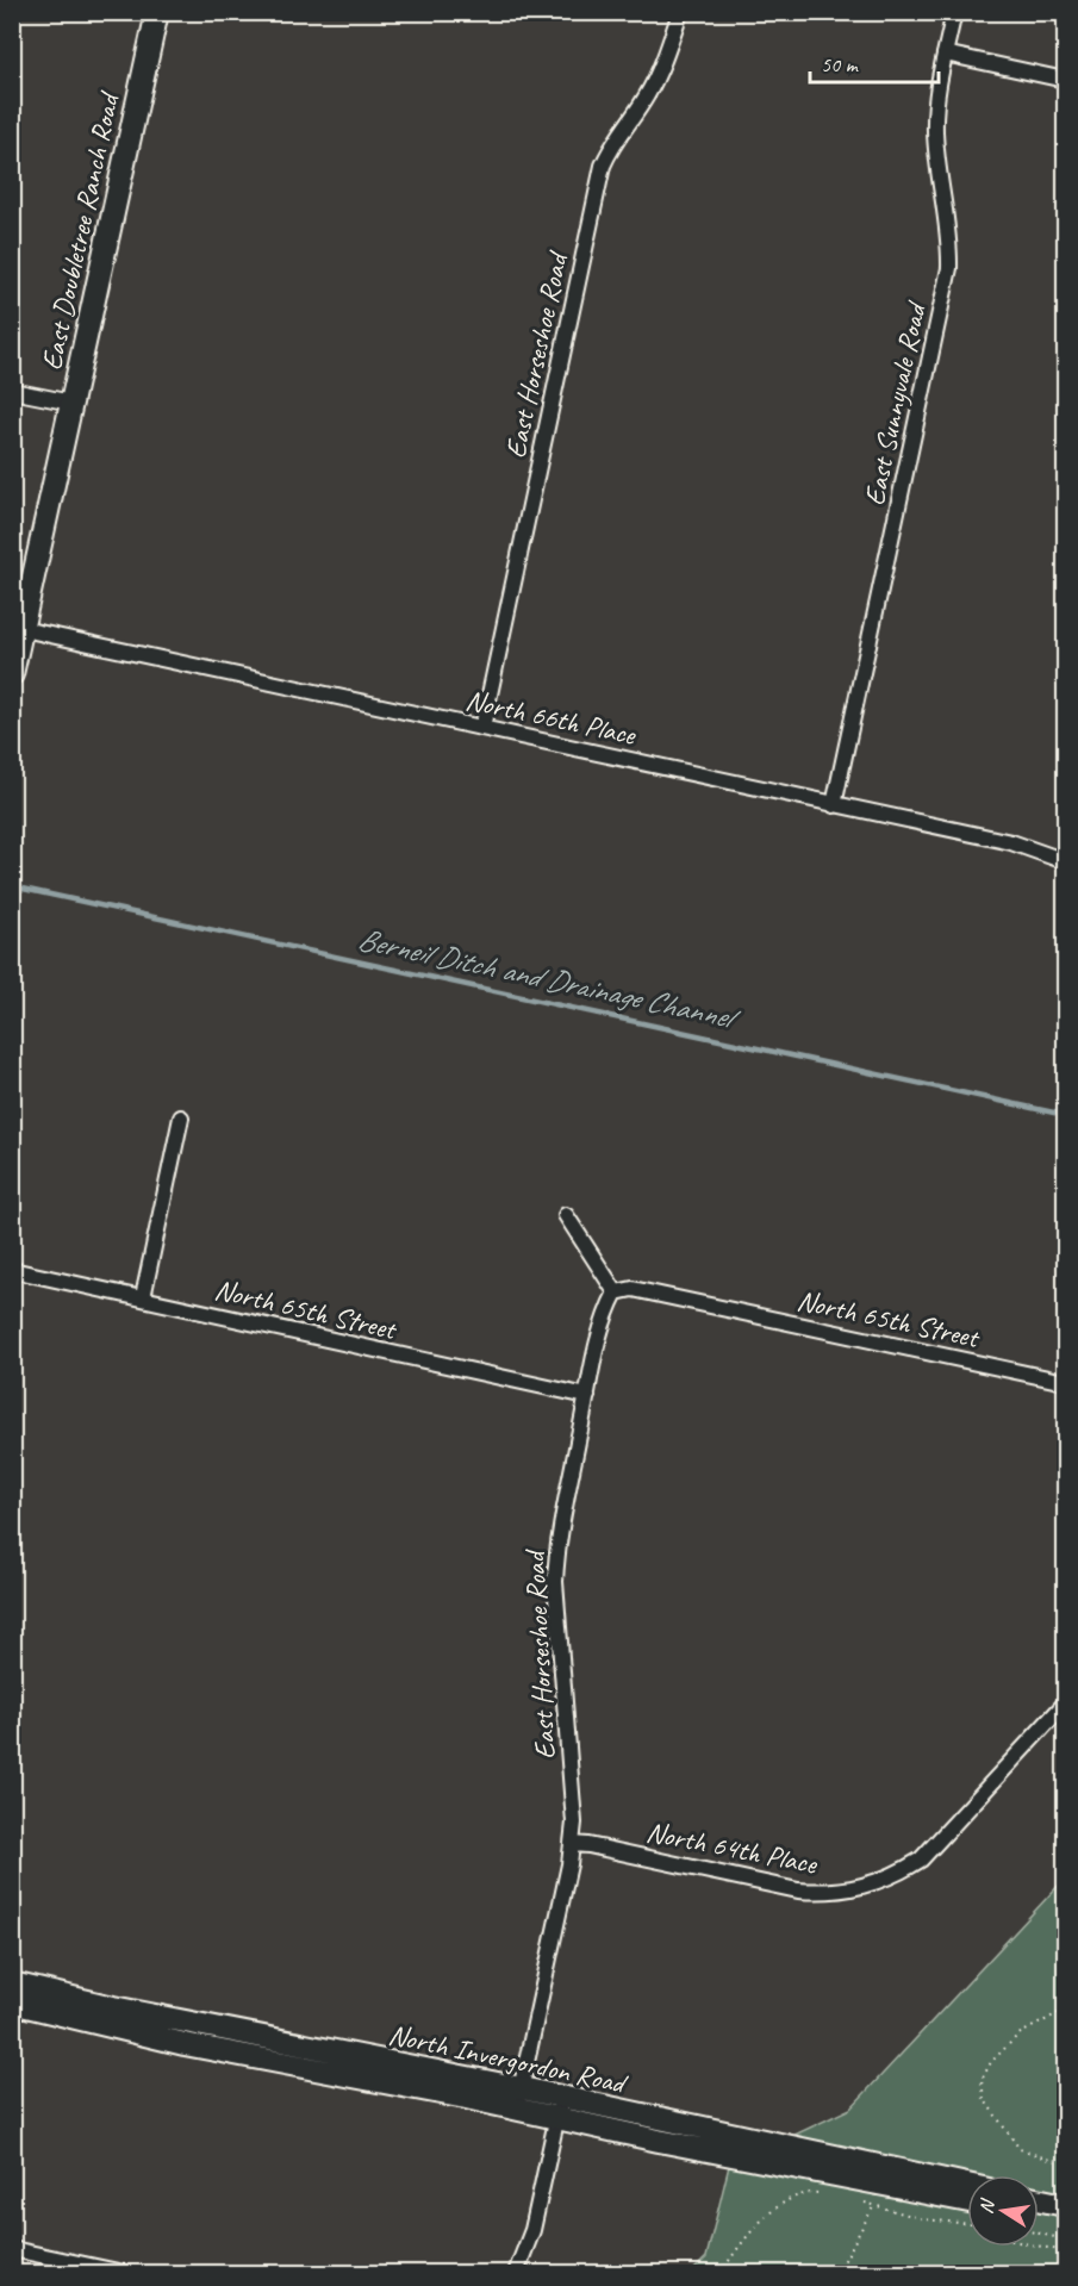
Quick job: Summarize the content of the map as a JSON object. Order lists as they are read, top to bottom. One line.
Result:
{"streets":{"street":["East Doubletree Ranch Road","East Horseshoe Road","East Sunnyvale Road","North 66th Place","North 65th Street","North 64th Place","North Invergordon Road"]},"crossings":[["East Doubletree Ranch Road","North 66th Place"],["East Horseshoe Road","North 66th Place"],["East Horseshoe Road","North 65th Street"],["East Horseshoe Road","North 64th Place"],["East Horseshoe Road","North Invergordon Road"],["East Sunnyvale Road","North 66th Place"]],"water":["Berneil Ditch and Drainage Channel"],"scale_bar":"50 m","north":"left"}
